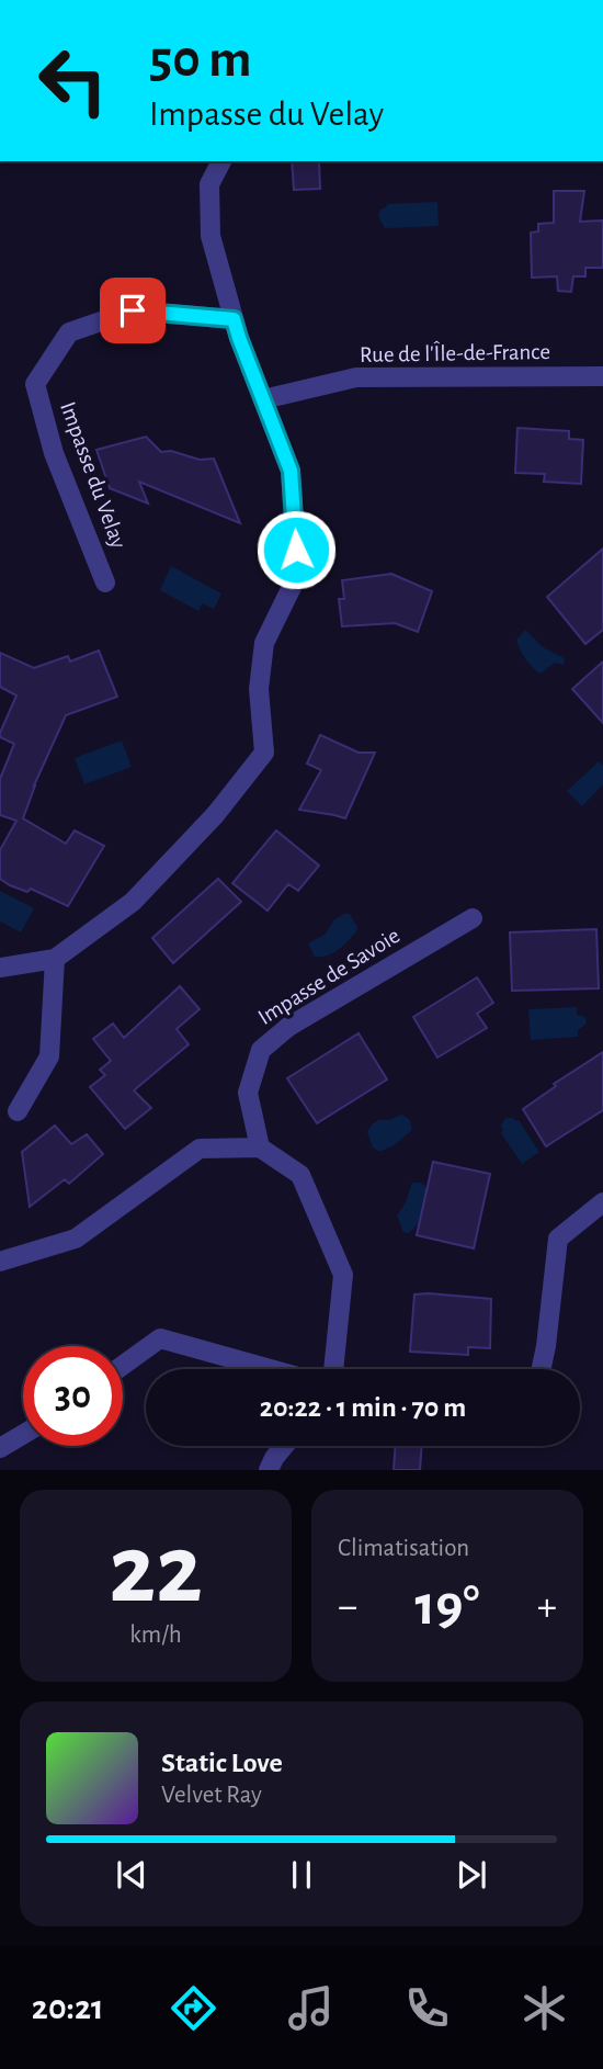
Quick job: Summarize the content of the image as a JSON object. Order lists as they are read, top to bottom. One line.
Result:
{"streets":{"street":["Rue de l'Île-de-France","Impasse du Velay","Impasse de Savoie"]},"page":{"turn":["50 m","Impasse du Velay"],"limit":"30","trip":"20:22 · 1 min · 70 m","tile":[["22","km/h"],"Climatisation"],"heat":["−","19°","+"],"song":["Static Love","Velvet Ray"],"tabs":"20:21"}}
